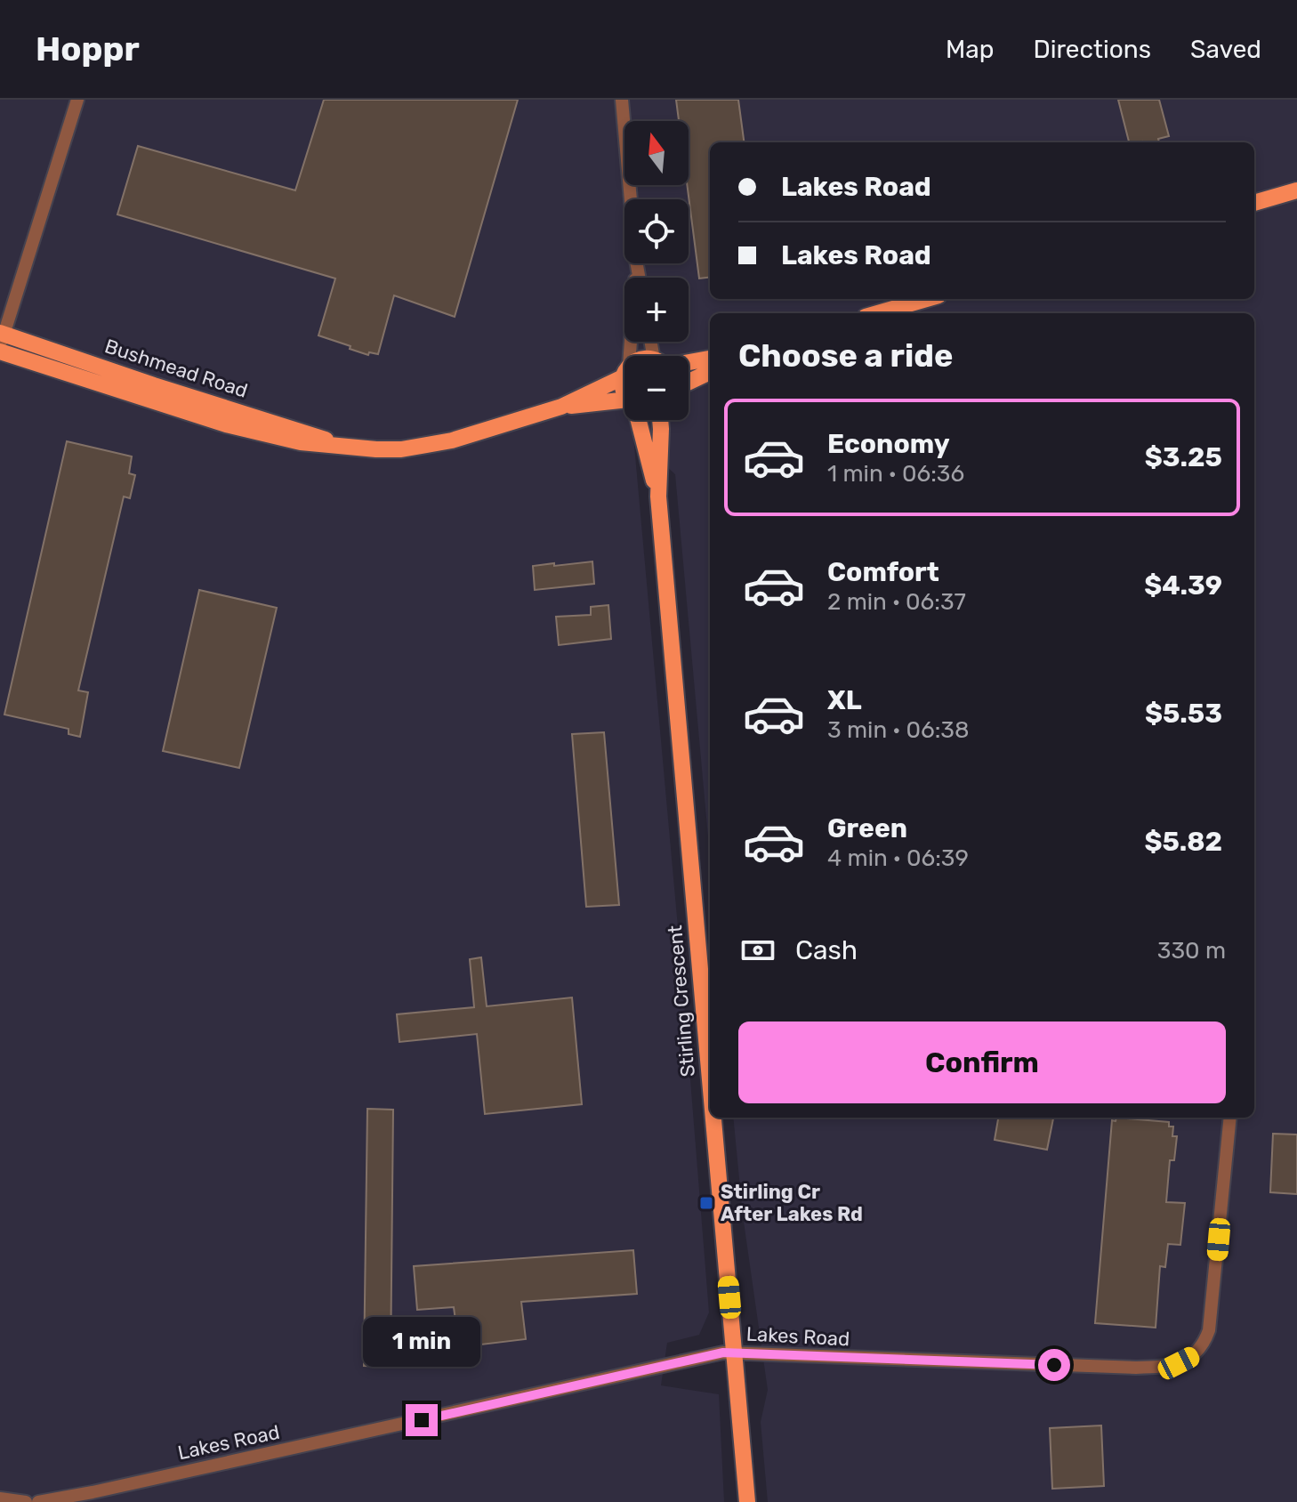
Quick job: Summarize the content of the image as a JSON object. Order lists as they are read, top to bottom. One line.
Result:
{"streets":{"main road":["Bushmead Road","Stirling Crescent"],"street":["Lakes Road"]},"crossings":[["Stirling Crescent","Lakes Road"]],"places":{"transit":["Stirling Cr After Lakes Rd"]},"north":"top","page":{"header":"Hoppr","nav":["Map","Directions","Saved"],"map_buttons":["+","−"],"banner":["Lakes Road","Lakes Road"],"heading":"Choose a ride","list":[{"name":"Economy","note":"1 min · 06:36","value":"$3.25"},{"name":"Comfort","note":"2 min · 06:37","value":"$4.39"},{"name":"XL","note":"3 min · 06:38","value":"$5.53"},{"name":"Green","note":"4 min · 06:39","value":"$5.82"}],"pay":["Cash","330 m"],"buttons":"Confirm","bubble":"1 min"}}
